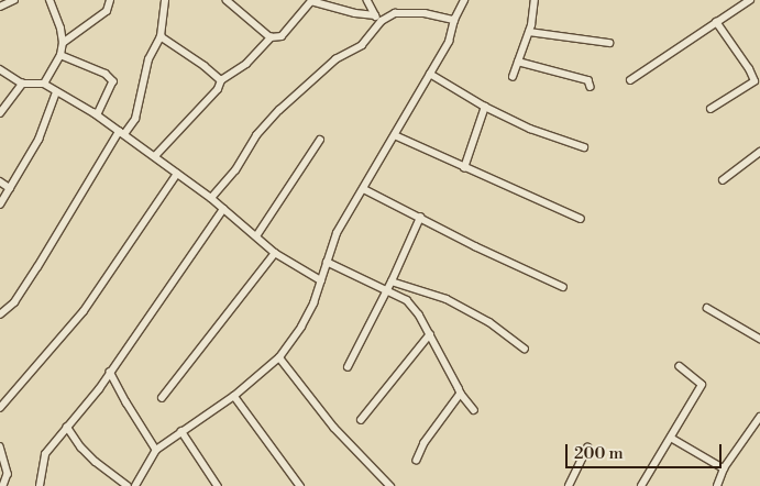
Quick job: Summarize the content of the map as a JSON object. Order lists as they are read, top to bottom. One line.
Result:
{"scale_bar":"200 m"}
